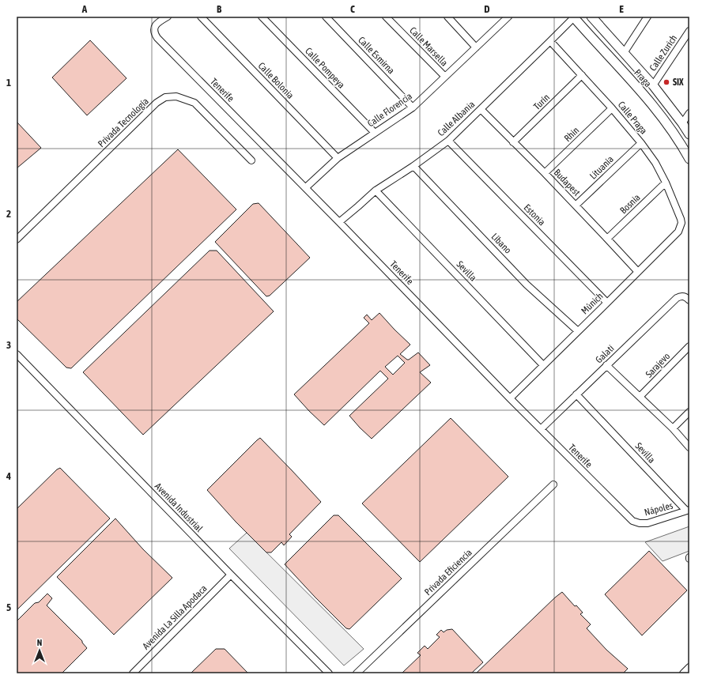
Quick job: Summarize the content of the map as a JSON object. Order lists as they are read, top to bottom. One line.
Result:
{"streets":{"street":["Calle Marsella","Calle Zurich","Calle Esmirna","Calle Pompeya","Praga","Calle Bolonia","Tenerife","Turín","Calle Florencia","Calle Praga","Calle Albania","Privada Tecnología","Rhin","Lituania","Budapest","Bosnia","Estonia","Líbano","Sevilla","Múnich","Galati","Sarajevo","Avenida Industrial","Nápoles","Privada Eficiencia","Avenida La Silla Apodaca"]},"crossings":[["Calle Marsella","Calle Florencia"],["Calle Zurich","Praga"],["Calle Esmirna","Calle Florencia"],["Calle Pompeya","Calle Florencia"],["Praga","Calle Albania"],["Calle Bolonia","Calle Florencia"],["Tenerife","Calle Florencia"],["Tenerife","Calle Albania"],["Tenerife","Múnich"],["Tenerife","Galati"],["Tenerife","Nápoles"],["Turín","Calle Praga"],["Turín","Budapest"],["Calle Praga","Calle Albania"],["Calle Praga","Rhin"],["Calle Praga","Lituania"],["Calle Praga","Bosnia"],["Calle Praga","Múnich"],["Calle Albania","Budapest"],["Calle Albania","Estonia"],["Calle Albania","Líbano"],["Calle Albania","Sevilla"],["Rhin","Budapest"],["Lituania","Budapest"],["Budapest","Bosnia"],["Budapest","Múnich"],["Estonia","Múnich"],["Líbano","Múnich"],["Sevilla","Múnich"],["Sevilla","Galati"],["Sevilla","Nápoles"],["Avenida Industrial","Avenida La Silla Apodaca"]],"places":["SIX"],"north":"top","grid":{"columns":["A","B","C","D","E"],"rows":["1","2","3","4","5"]}}
